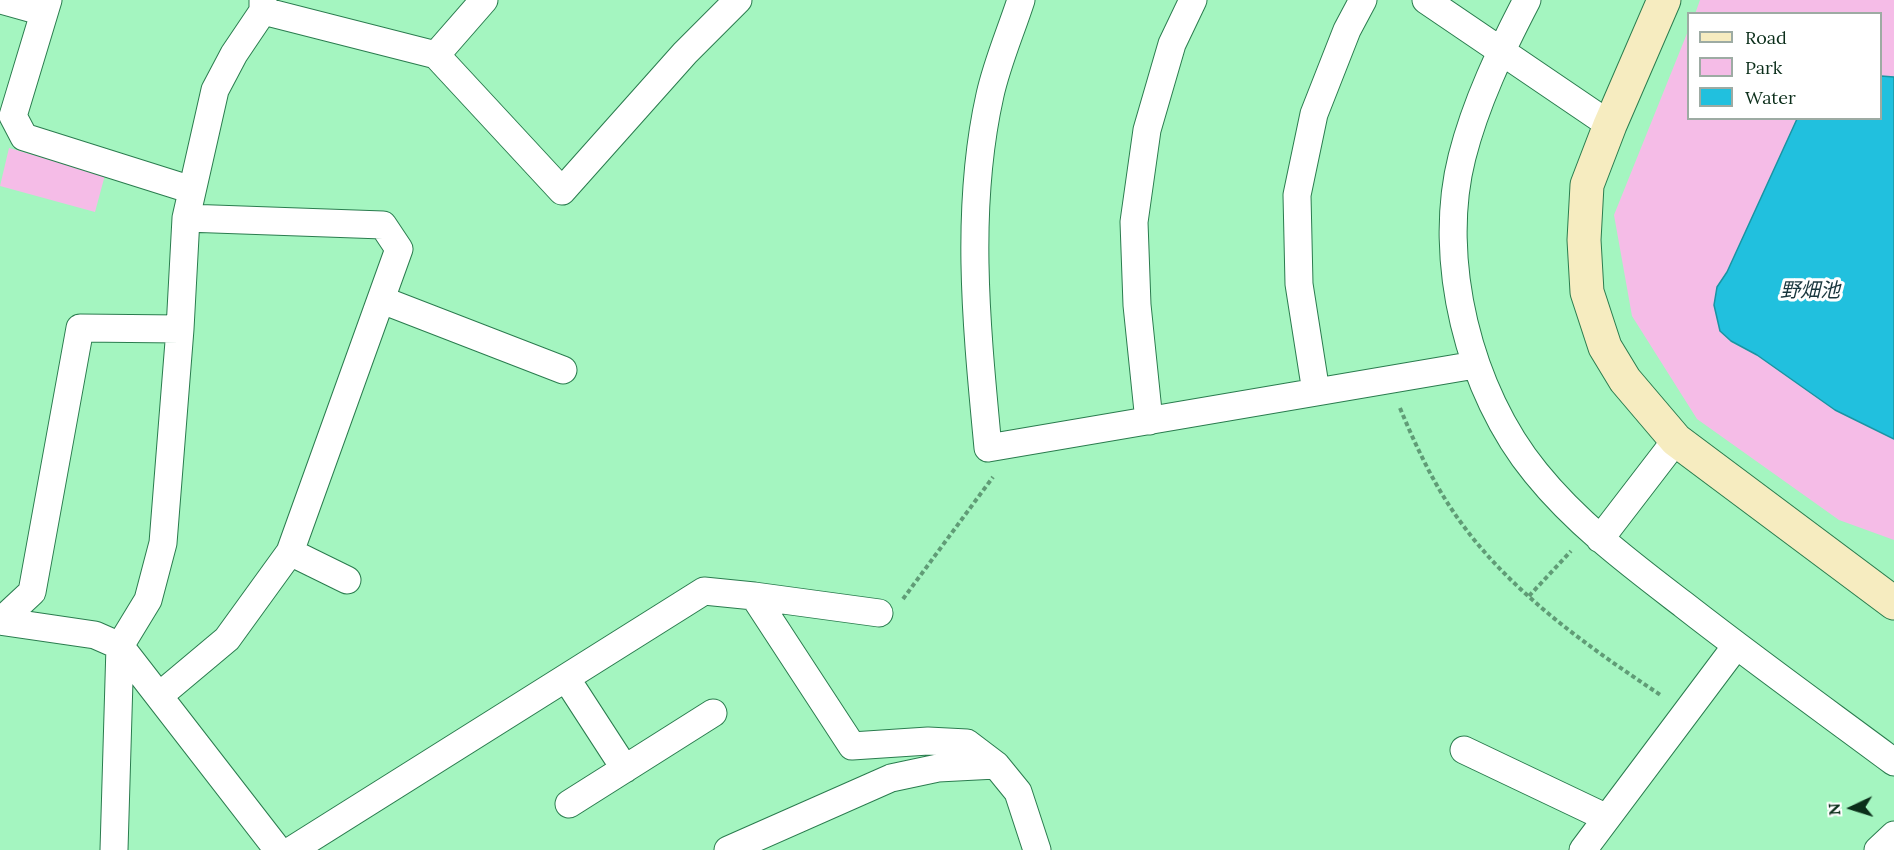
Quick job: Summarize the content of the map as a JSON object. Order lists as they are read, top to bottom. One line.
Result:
{"water":["野畑池"],"legend":["Road","Park","Water"],"north":"left"}
